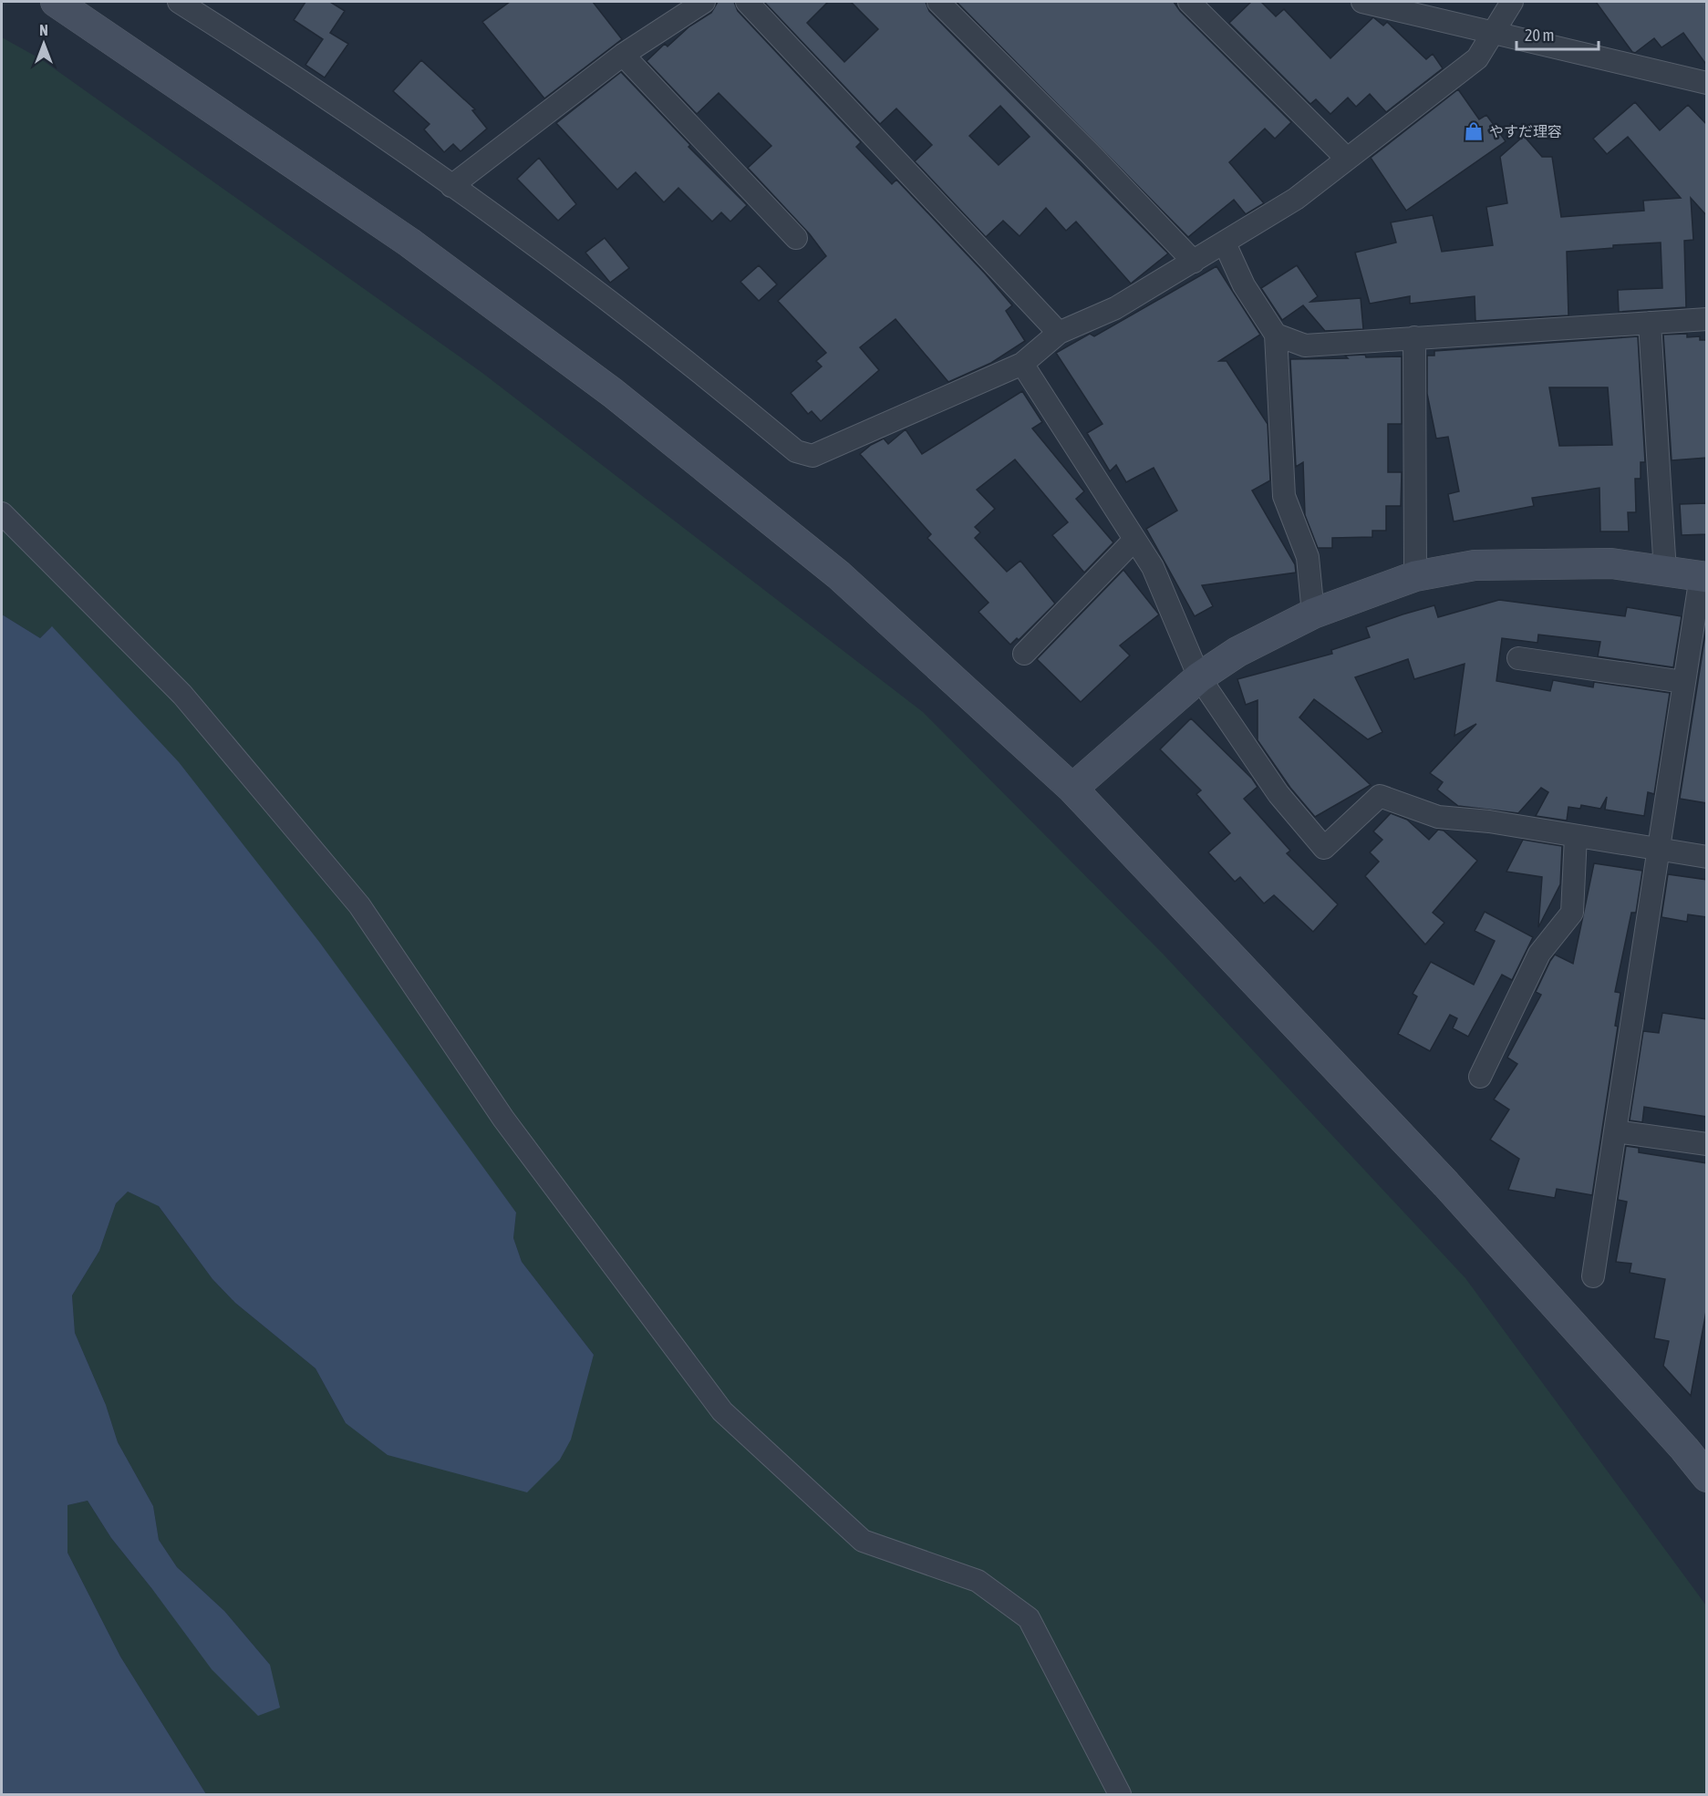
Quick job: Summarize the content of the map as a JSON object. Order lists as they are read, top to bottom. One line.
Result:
{"places":{"shop":["やすだ理容"]},"scale_bar":"20 m","north":"top"}
